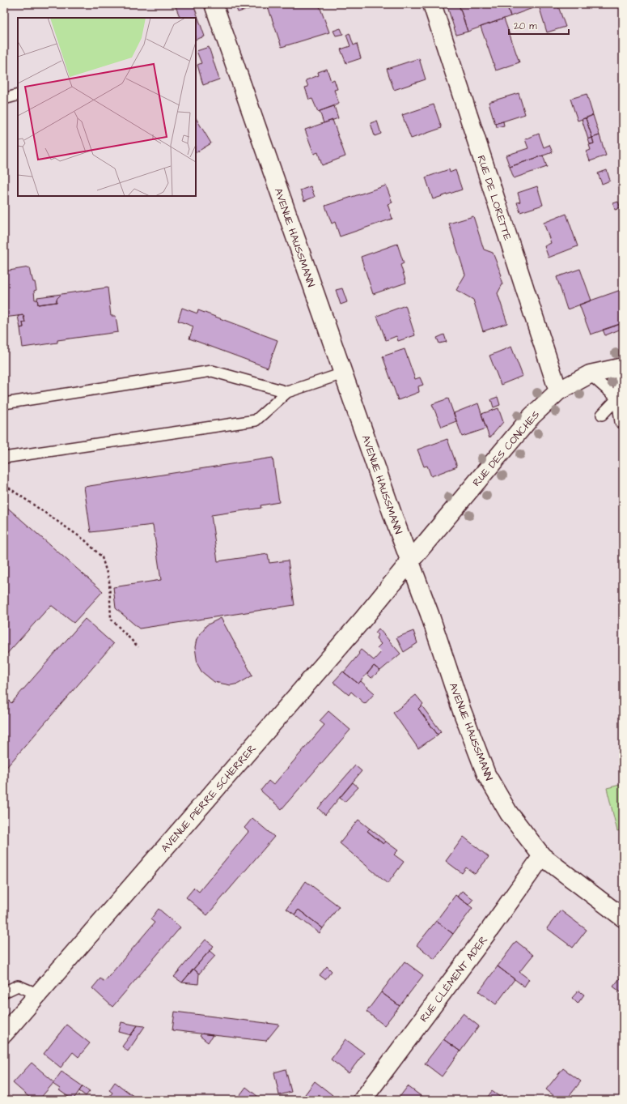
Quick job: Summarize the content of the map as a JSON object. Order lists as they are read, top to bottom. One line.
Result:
{"streets":{"street":["RUE DE LORETTE","AVENUE HAUSSMANN","RUE DES CONCHES","AVENUE PIERRE SCHERRER","RUE CLÉMENT ADER"]},"crossings":[["RUE DE LORETTE","RUE DES CONCHES"],["AVENUE HAUSSMANN","RUE DES CONCHES"],["AVENUE HAUSSMANN","AVENUE PIERRE SCHERRER"],["AVENUE HAUSSMANN","RUE CLÉMENT ADER"],["RUE DES CONCHES","AVENUE PIERRE SCHERRER"]],"scale_bar":"20 m"}
